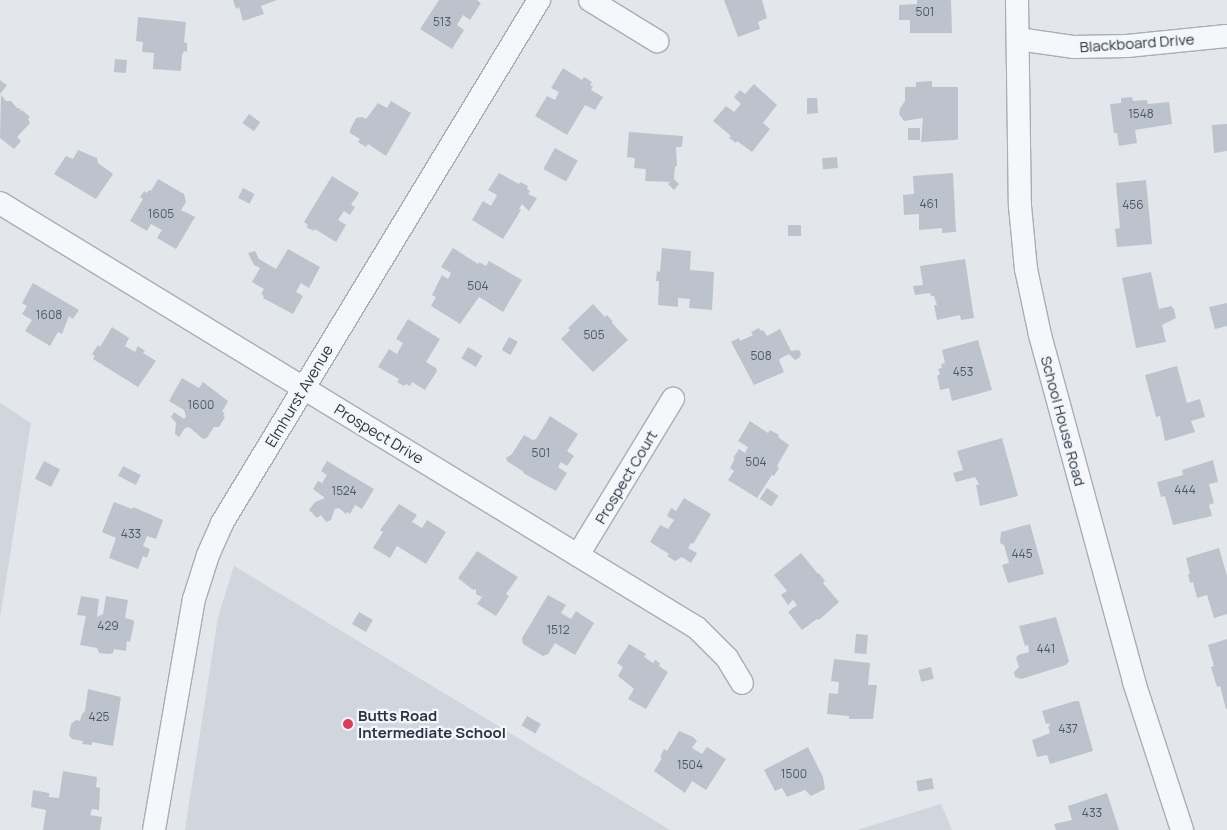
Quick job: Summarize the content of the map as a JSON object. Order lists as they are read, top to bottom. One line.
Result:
{"streets":{"street":["Blackboard Drive","Elmhurst Avenue","School House Road","Prospect Drive","Prospect Court"]},"crossings":[["Blackboard Drive","School House Road"],["Elmhurst Avenue","Prospect Drive"],["Prospect Drive","Prospect Court"]],"places":["Butts Road Intermediate School"],"house_numbers":["501","513","1548","461","456","1605","504","1608","505","508","453","1600","501","504","444","1524","433","445","429","1512","441","425","437","1504","1500","433"]}
